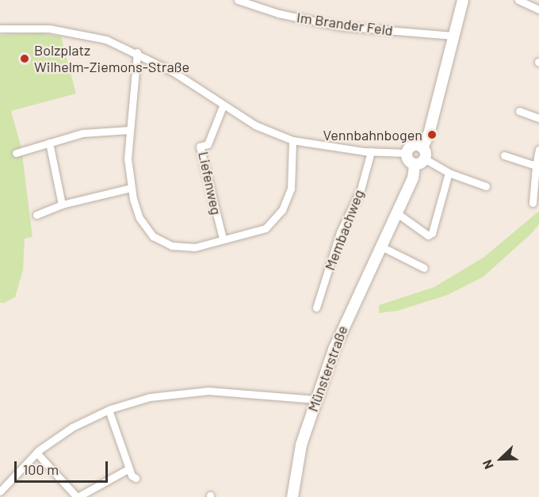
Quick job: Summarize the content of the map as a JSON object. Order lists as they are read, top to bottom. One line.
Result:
{"streets":{"street":["Im Brander Feld","Liefenweg","Membachweg","Münsterstraße"]},"places":["Bolzplatz Wilhelm-Ziemons-Straße","Vennbahnbogen"],"scale_bar":"100 m","north":"bottom left"}
